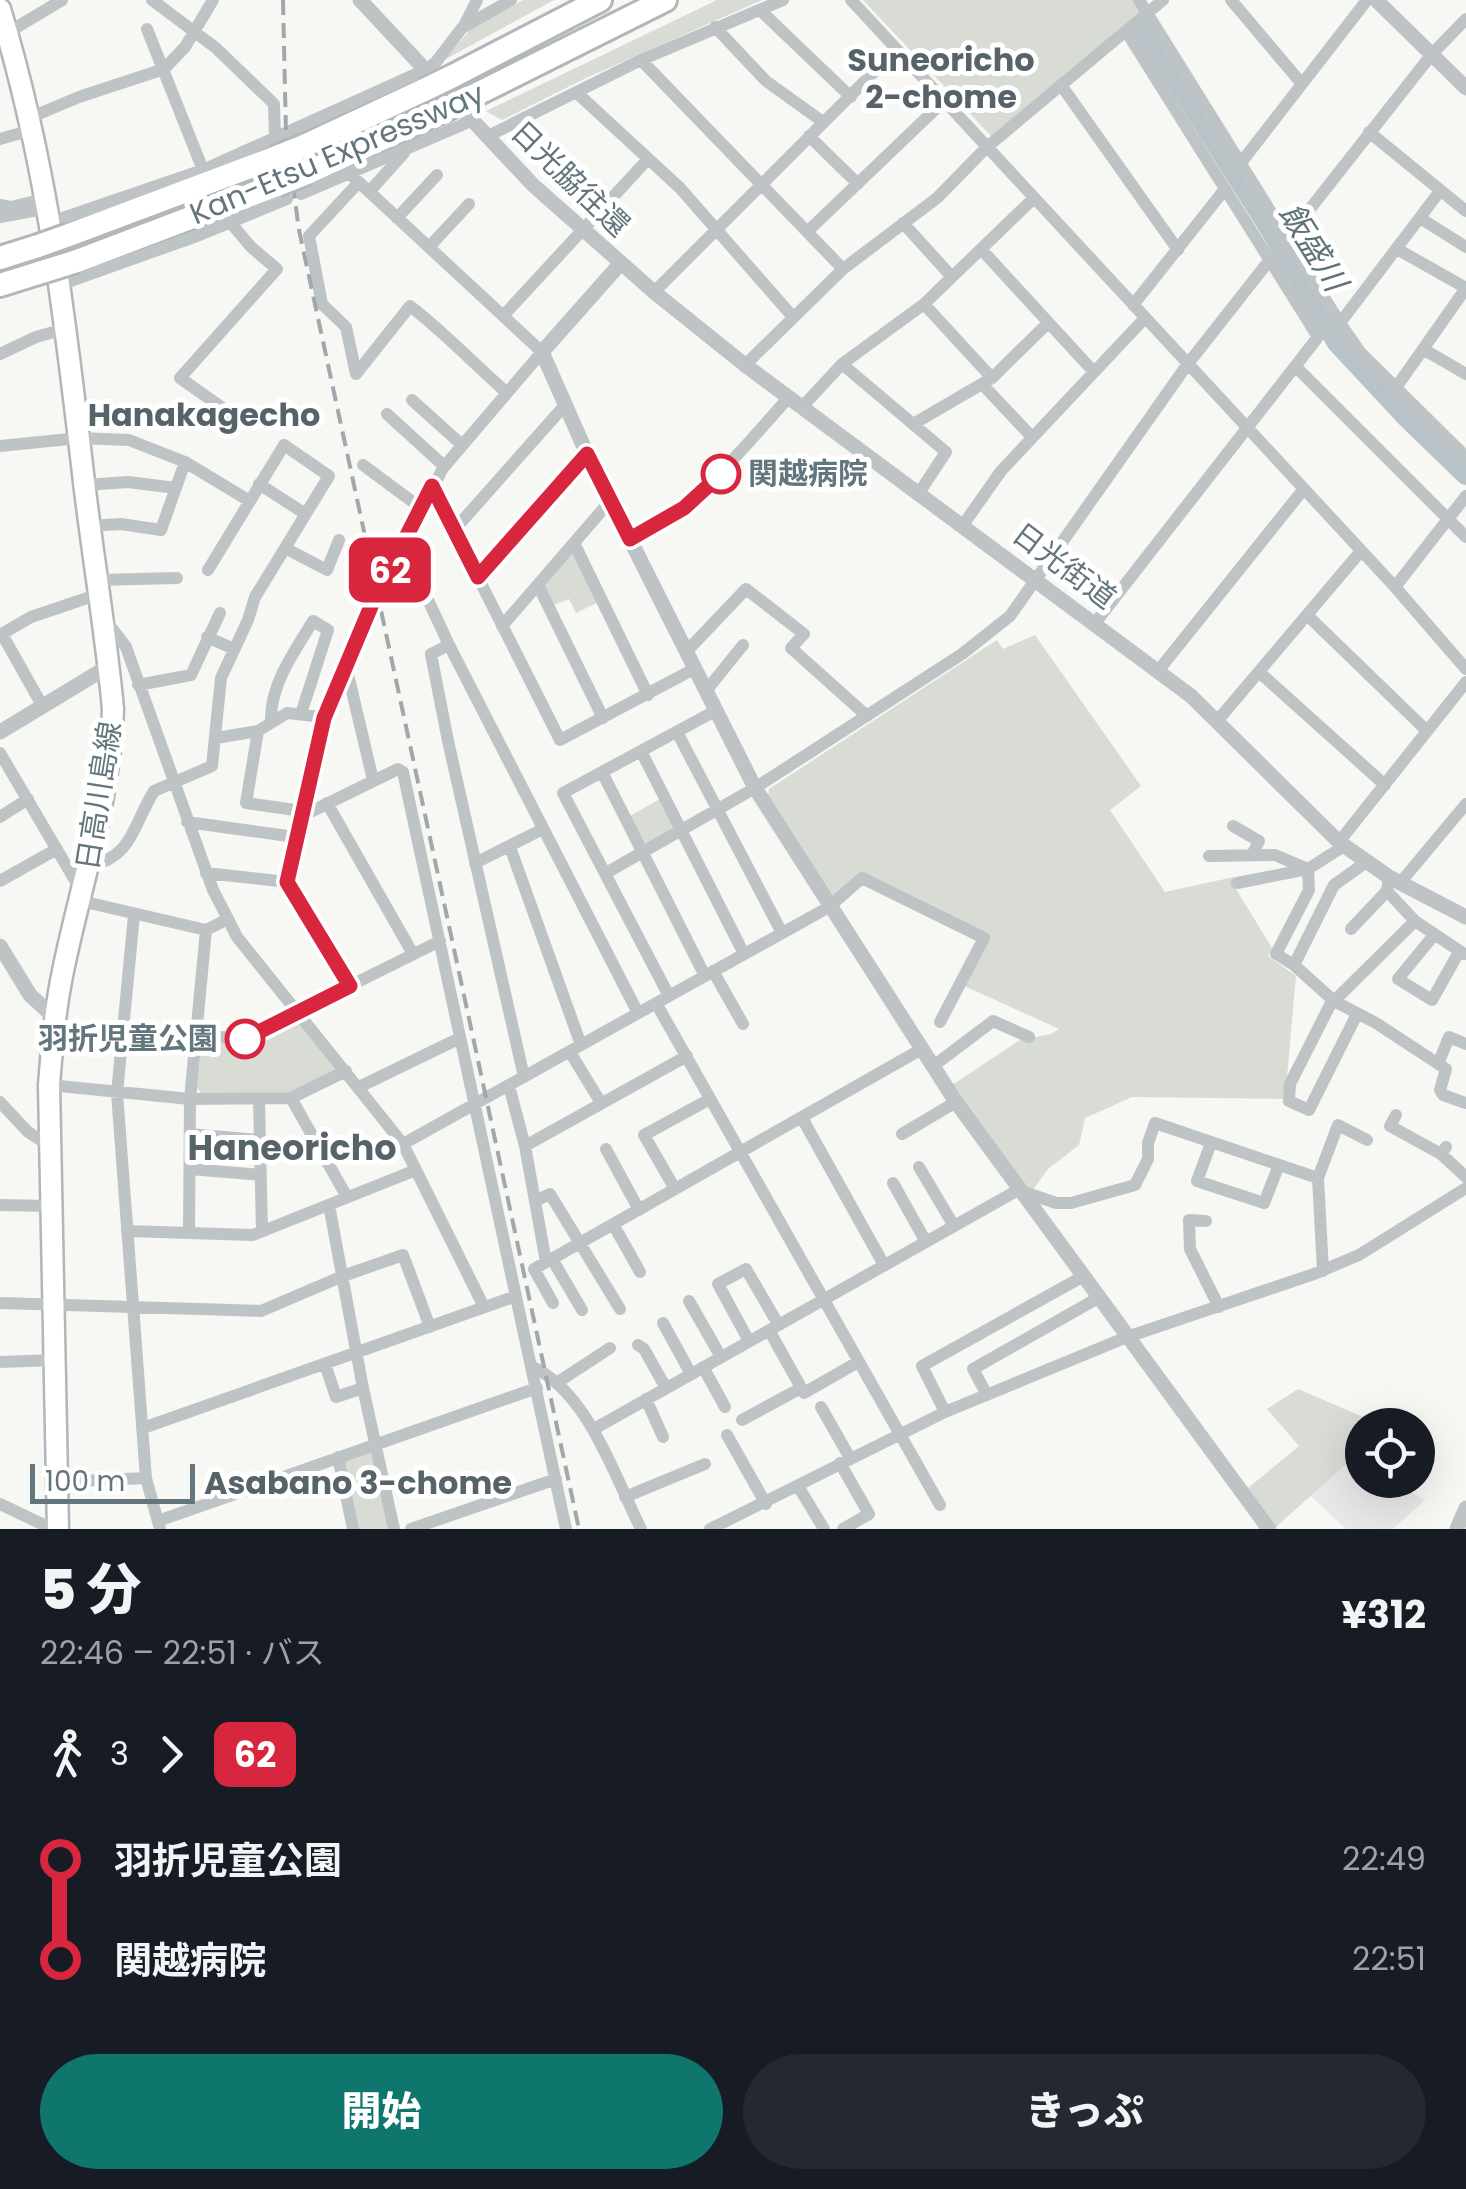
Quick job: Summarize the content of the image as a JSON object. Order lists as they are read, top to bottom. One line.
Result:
{"streets":{"highway":["Kan-Etsu Expressway"],"main road":["日高川島線"],"street":["日光脇往還","日光街道"]},"crossings":[["Kan-Etsu Expressway","日高川島線"],["日光脇往還","日光街道"]],"districts":["Suneoricho 2-chome","Hanakagecho","Haneoricho","Asabano 3-chome"],"water":["飯盛川"],"places":["関越病院","羽折児童公園"],"lines":["bus line 62"],"scale_bar":"100 m","page":{"on_map":"62","scale":"100 m","heading":["5 分","22:46 – 22:51 · バス","¥312"],"legs":["3","62"],"list":[{"name":"羽折児童公園","value":"22:49"},{"name":"関越病院","value":"22:51"}],"buttons":["開始","きっぷ"]}}
